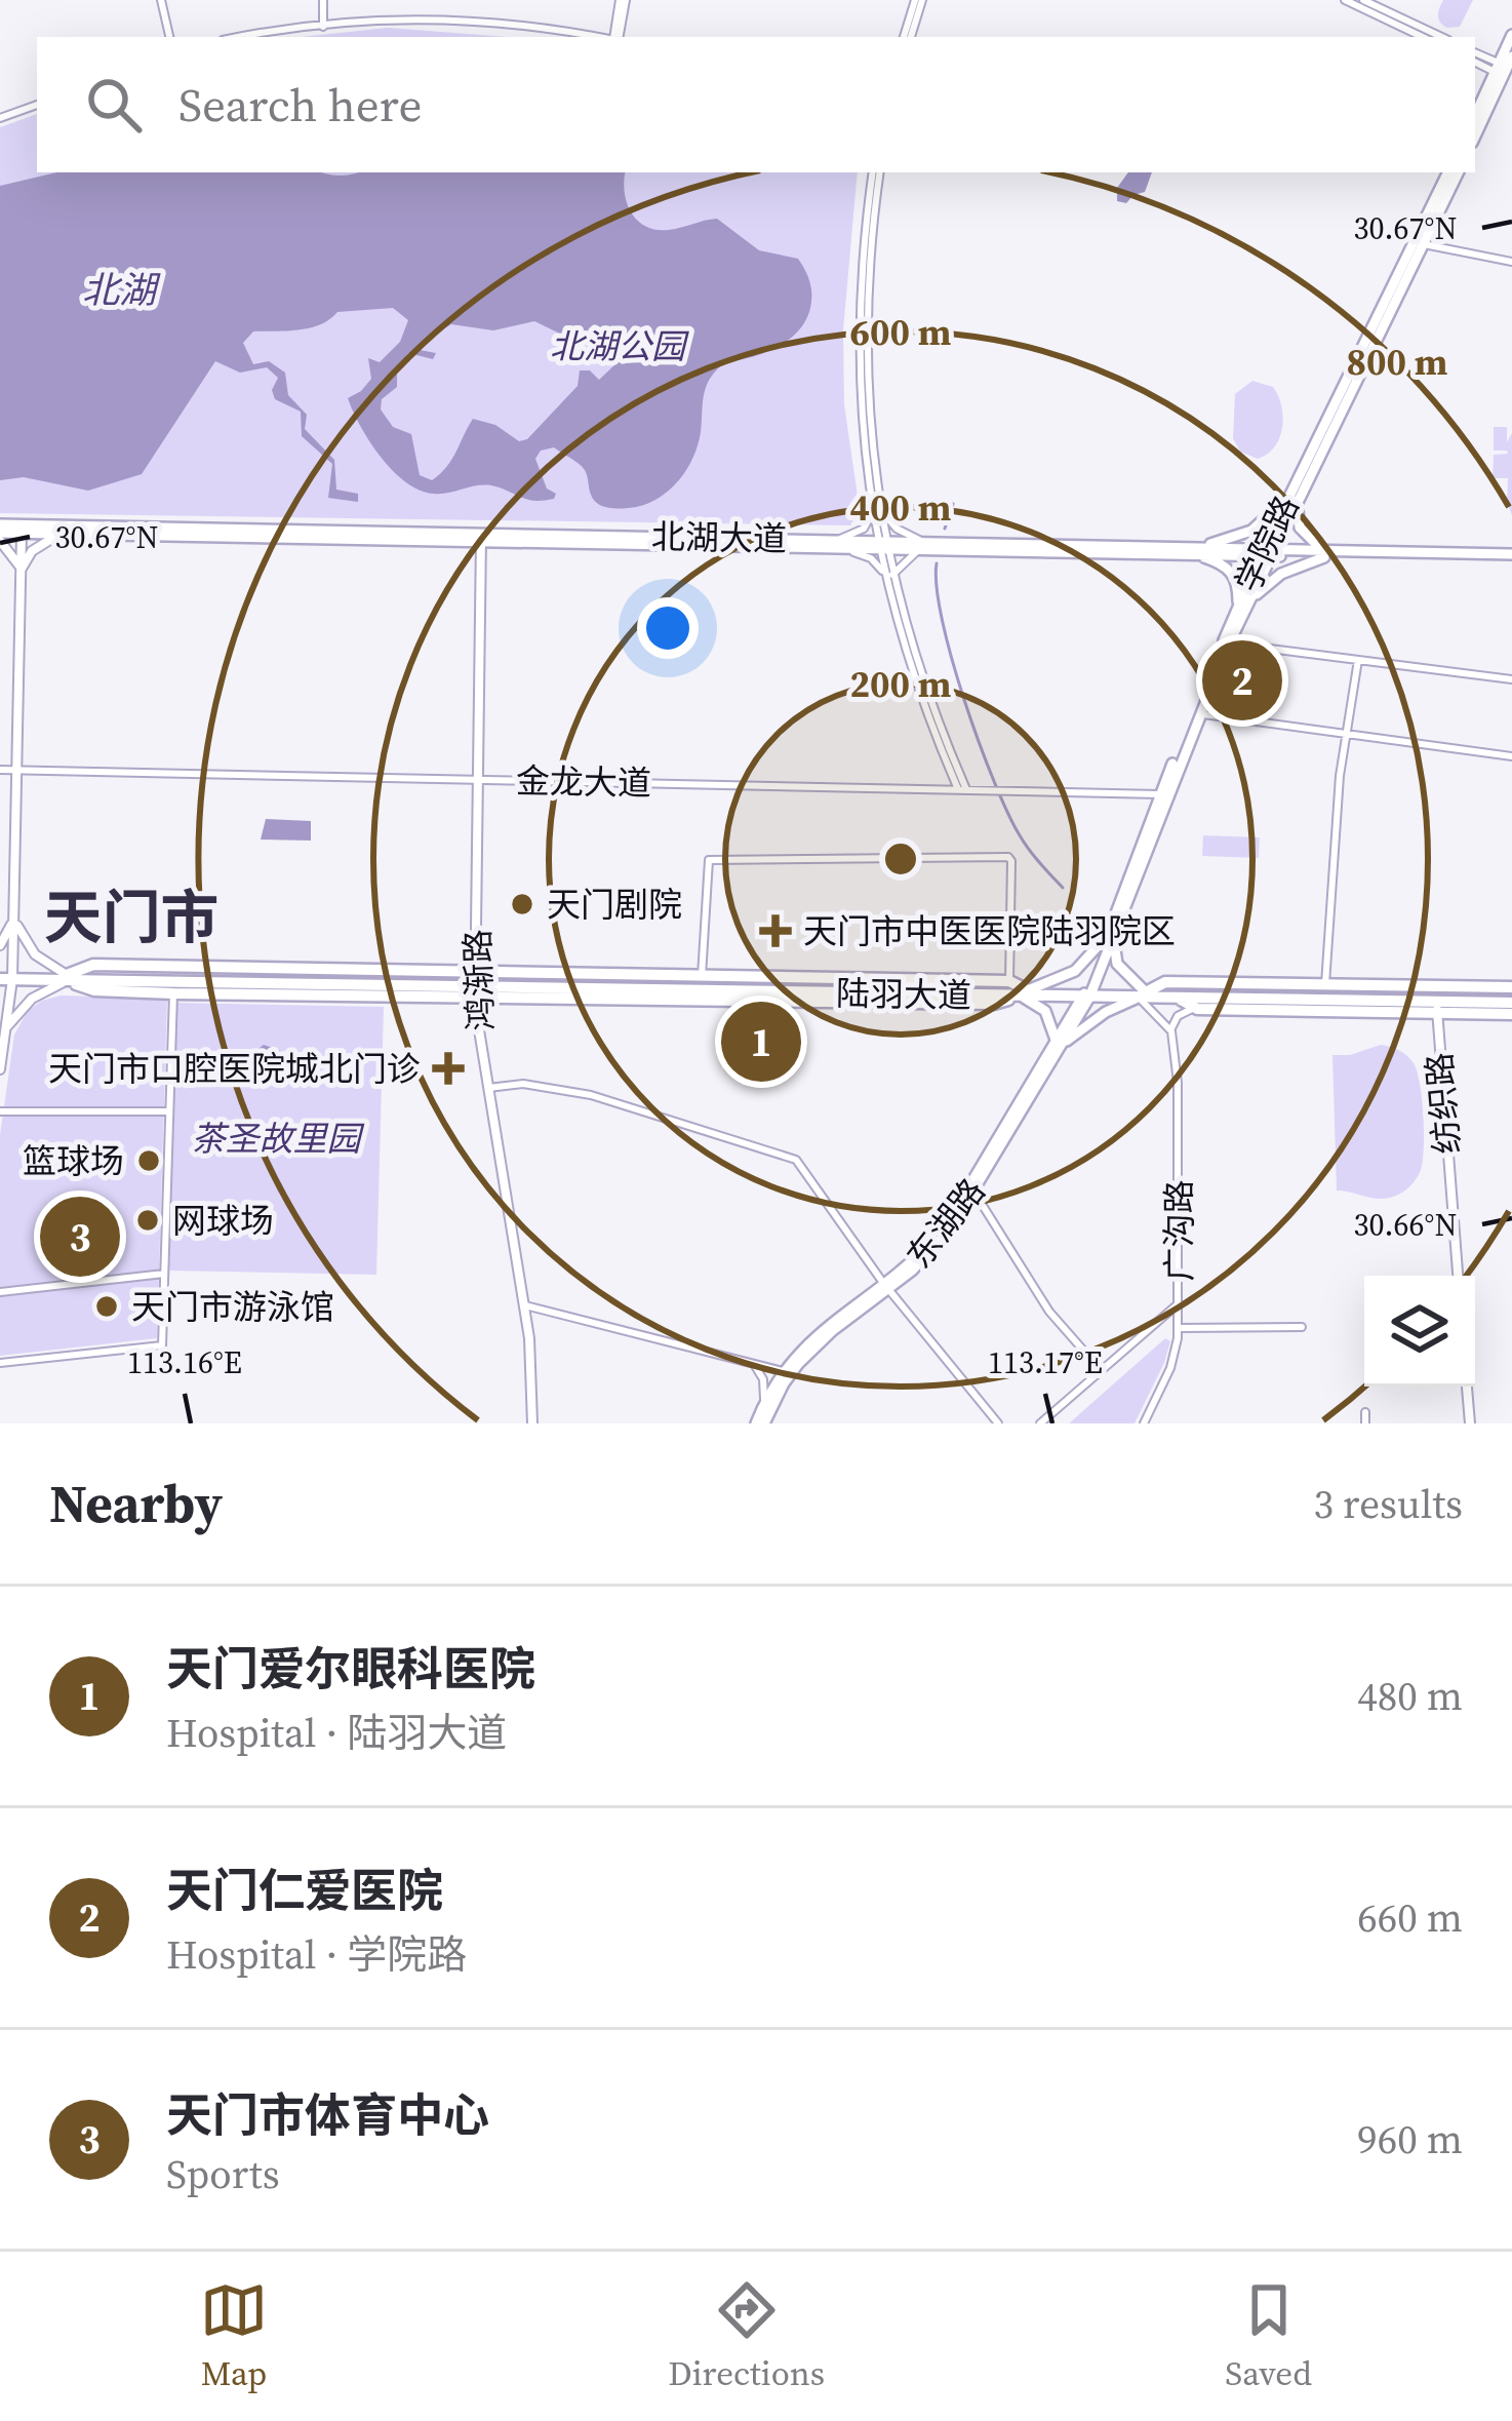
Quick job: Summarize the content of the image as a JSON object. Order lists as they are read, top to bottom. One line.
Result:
{"streets":{"main road":["北湖大道","学院路","陆羽大道","东湖路"],"street":["金龙大道","鸿渐路","纺织路","广沟路"]},"crossings":[["北湖大道","学院路"],["北湖大道","鸿渐路"],["学院路","金龙大道"],["学院路","陆羽大道"],["学院路","东湖路"],["金龙大道","鸿渐路"],["鸿渐路","陆羽大道"],["陆羽大道","纺织路"],["陆羽大道","东湖路"]],"districts":["天门市"],"water":["北湖"],"parks":["北湖公园","茶圣故里园"],"places":{"other":["天门剧院","篮球场","网球场","天门市游泳馆"],"health":["天门市中医医院陆羽院区","天门市口腔医院城北门诊"]},"page":{"search":"Search here","pins":["2","1","3"],"heading":["Nearby","3 results"],"list":[{"mark":"1","name":"天门爱尔眼科医院","note":"Hospital · 陆羽大道","value":"480 m"},{"mark":"2","name":"天门仁爱医院","note":"Hospital · 学院路","value":"660 m"},{"mark":"3","name":"天门市体育中心","note":"Sports","value":"960 m"}],"nav":["Map","Directions","Saved"]},"coordinates":["30.67°N","30.66°N","113.16°E","113.17°E"],"rings":["600 m","800 m","400 m","200 m"]}
